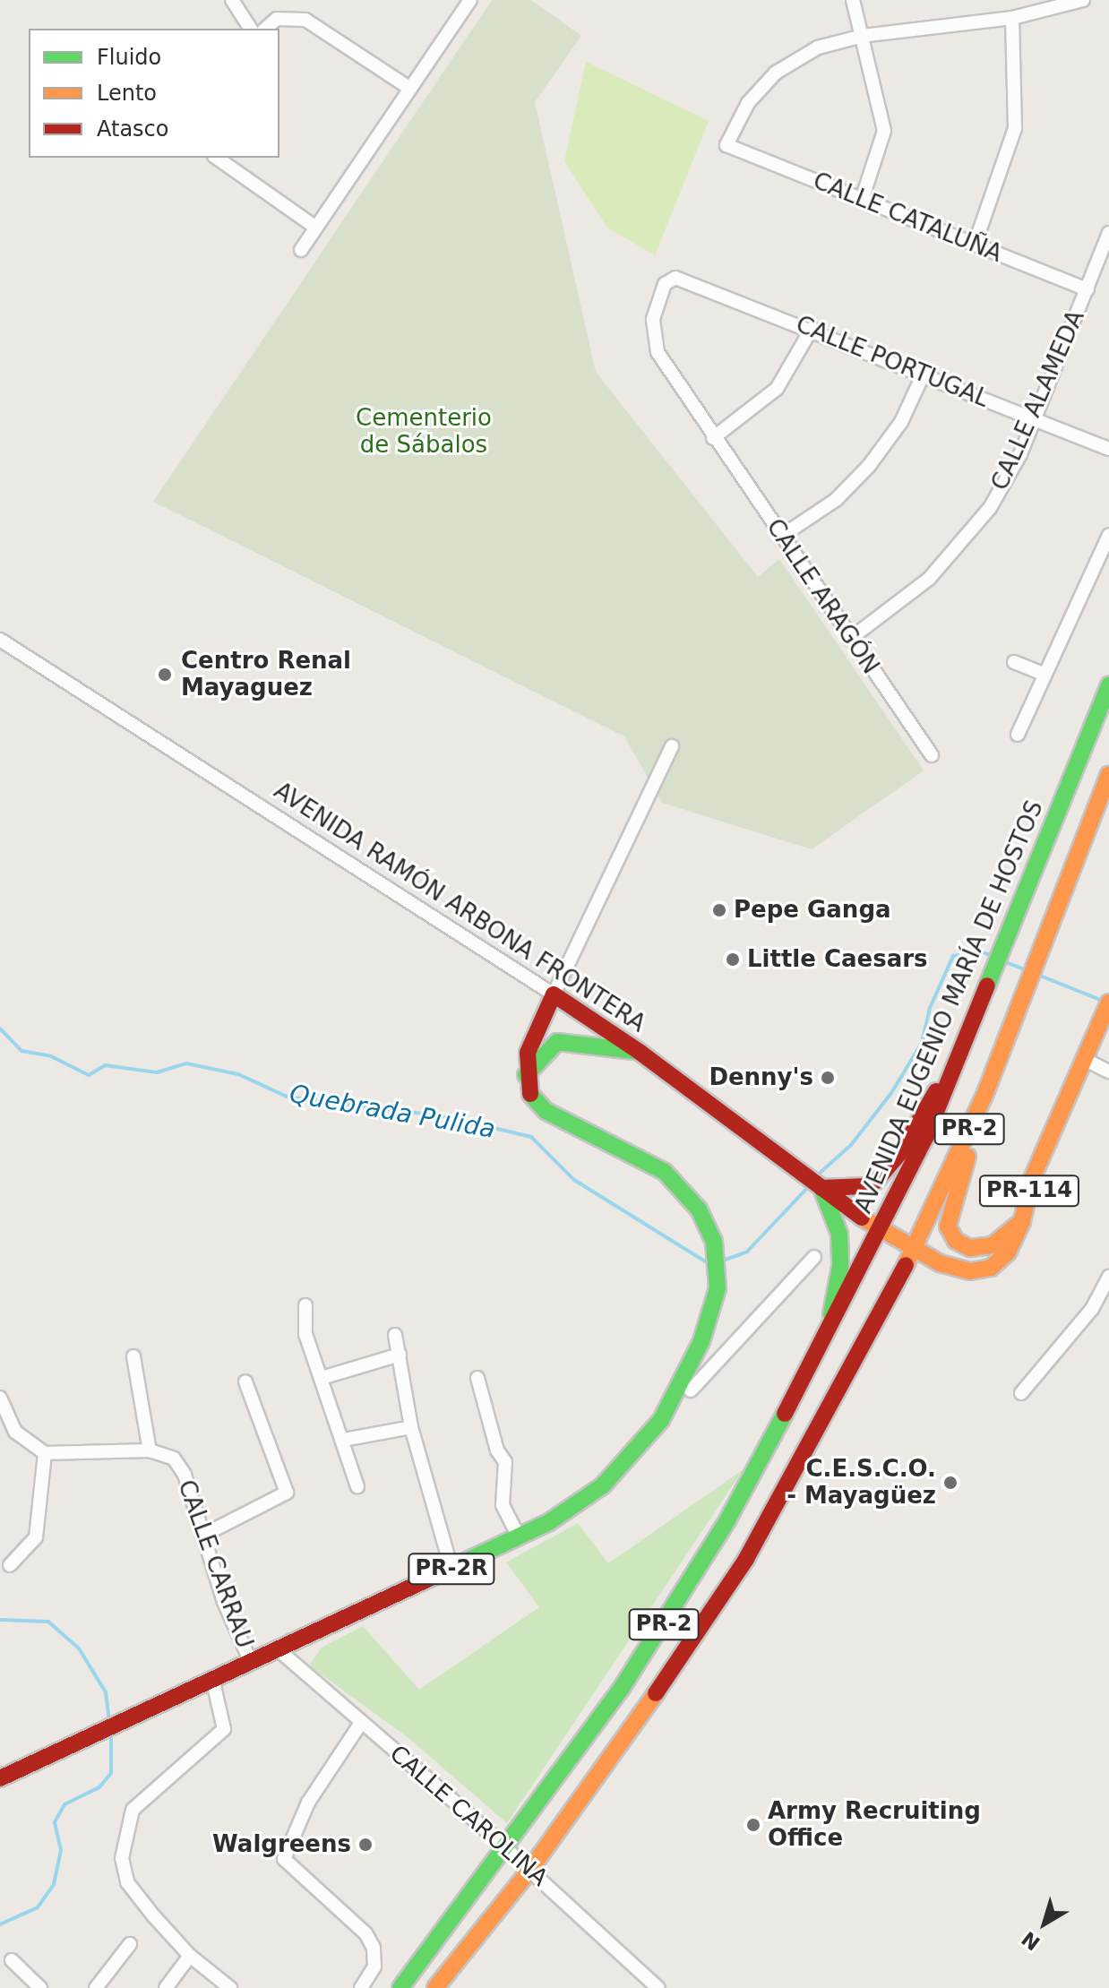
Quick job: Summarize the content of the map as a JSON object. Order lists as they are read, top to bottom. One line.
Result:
{"streets":{"main road":["AVENIDA RAMÓN ARBONA FRONTERA","AVENIDA EUGENIO MARÍA DE HOSTOS","PR-2","PR-114","PR-2R"],"street":["CALLE CATALUÑA","CALLE PORTUGAL","CALLE ALAMEDA","CALLE ARAGÓN","CALLE CARRAU","CALLE CAROLINA"]},"crossings":[["CALLE CATALUÑA","CALLE ALAMEDA"],["CALLE PORTUGAL","CALLE ALAMEDA"],["CALLE PORTUGAL","CALLE ARAGÓN"],["CALLE ALAMEDA","CALLE ARAGÓN"],["AVENIDA RAMÓN ARBONA FRONTERA","AVENIDA EUGENIO MARÍA DE HOSTOS"],["AVENIDA RAMÓN ARBONA FRONTERA","PR-114"],["AVENIDA EUGENIO MARÍA DE HOSTOS","PR-114"],["AVENIDA EUGENIO MARÍA DE HOSTOS","CALLE CAROLINA"],["PR-2","PR-114"],["PR-2","CALLE CAROLINA"],["CALLE CARRAU","PR-2R"],["PR-2R","CALLE CAROLINA"]],"water":["Quebrada Pulida"],"parks":["Cementerio de Sábalos"],"places":["Centro Renal Mayaguez","Pepe Ganga","Little Caesars","Denny's","C.E.S.C.O. - Mayagüez","Army Recruiting Office","Walgreens"],"legend":["Fluido","Lento","Atasco"],"north":"bottom left"}
